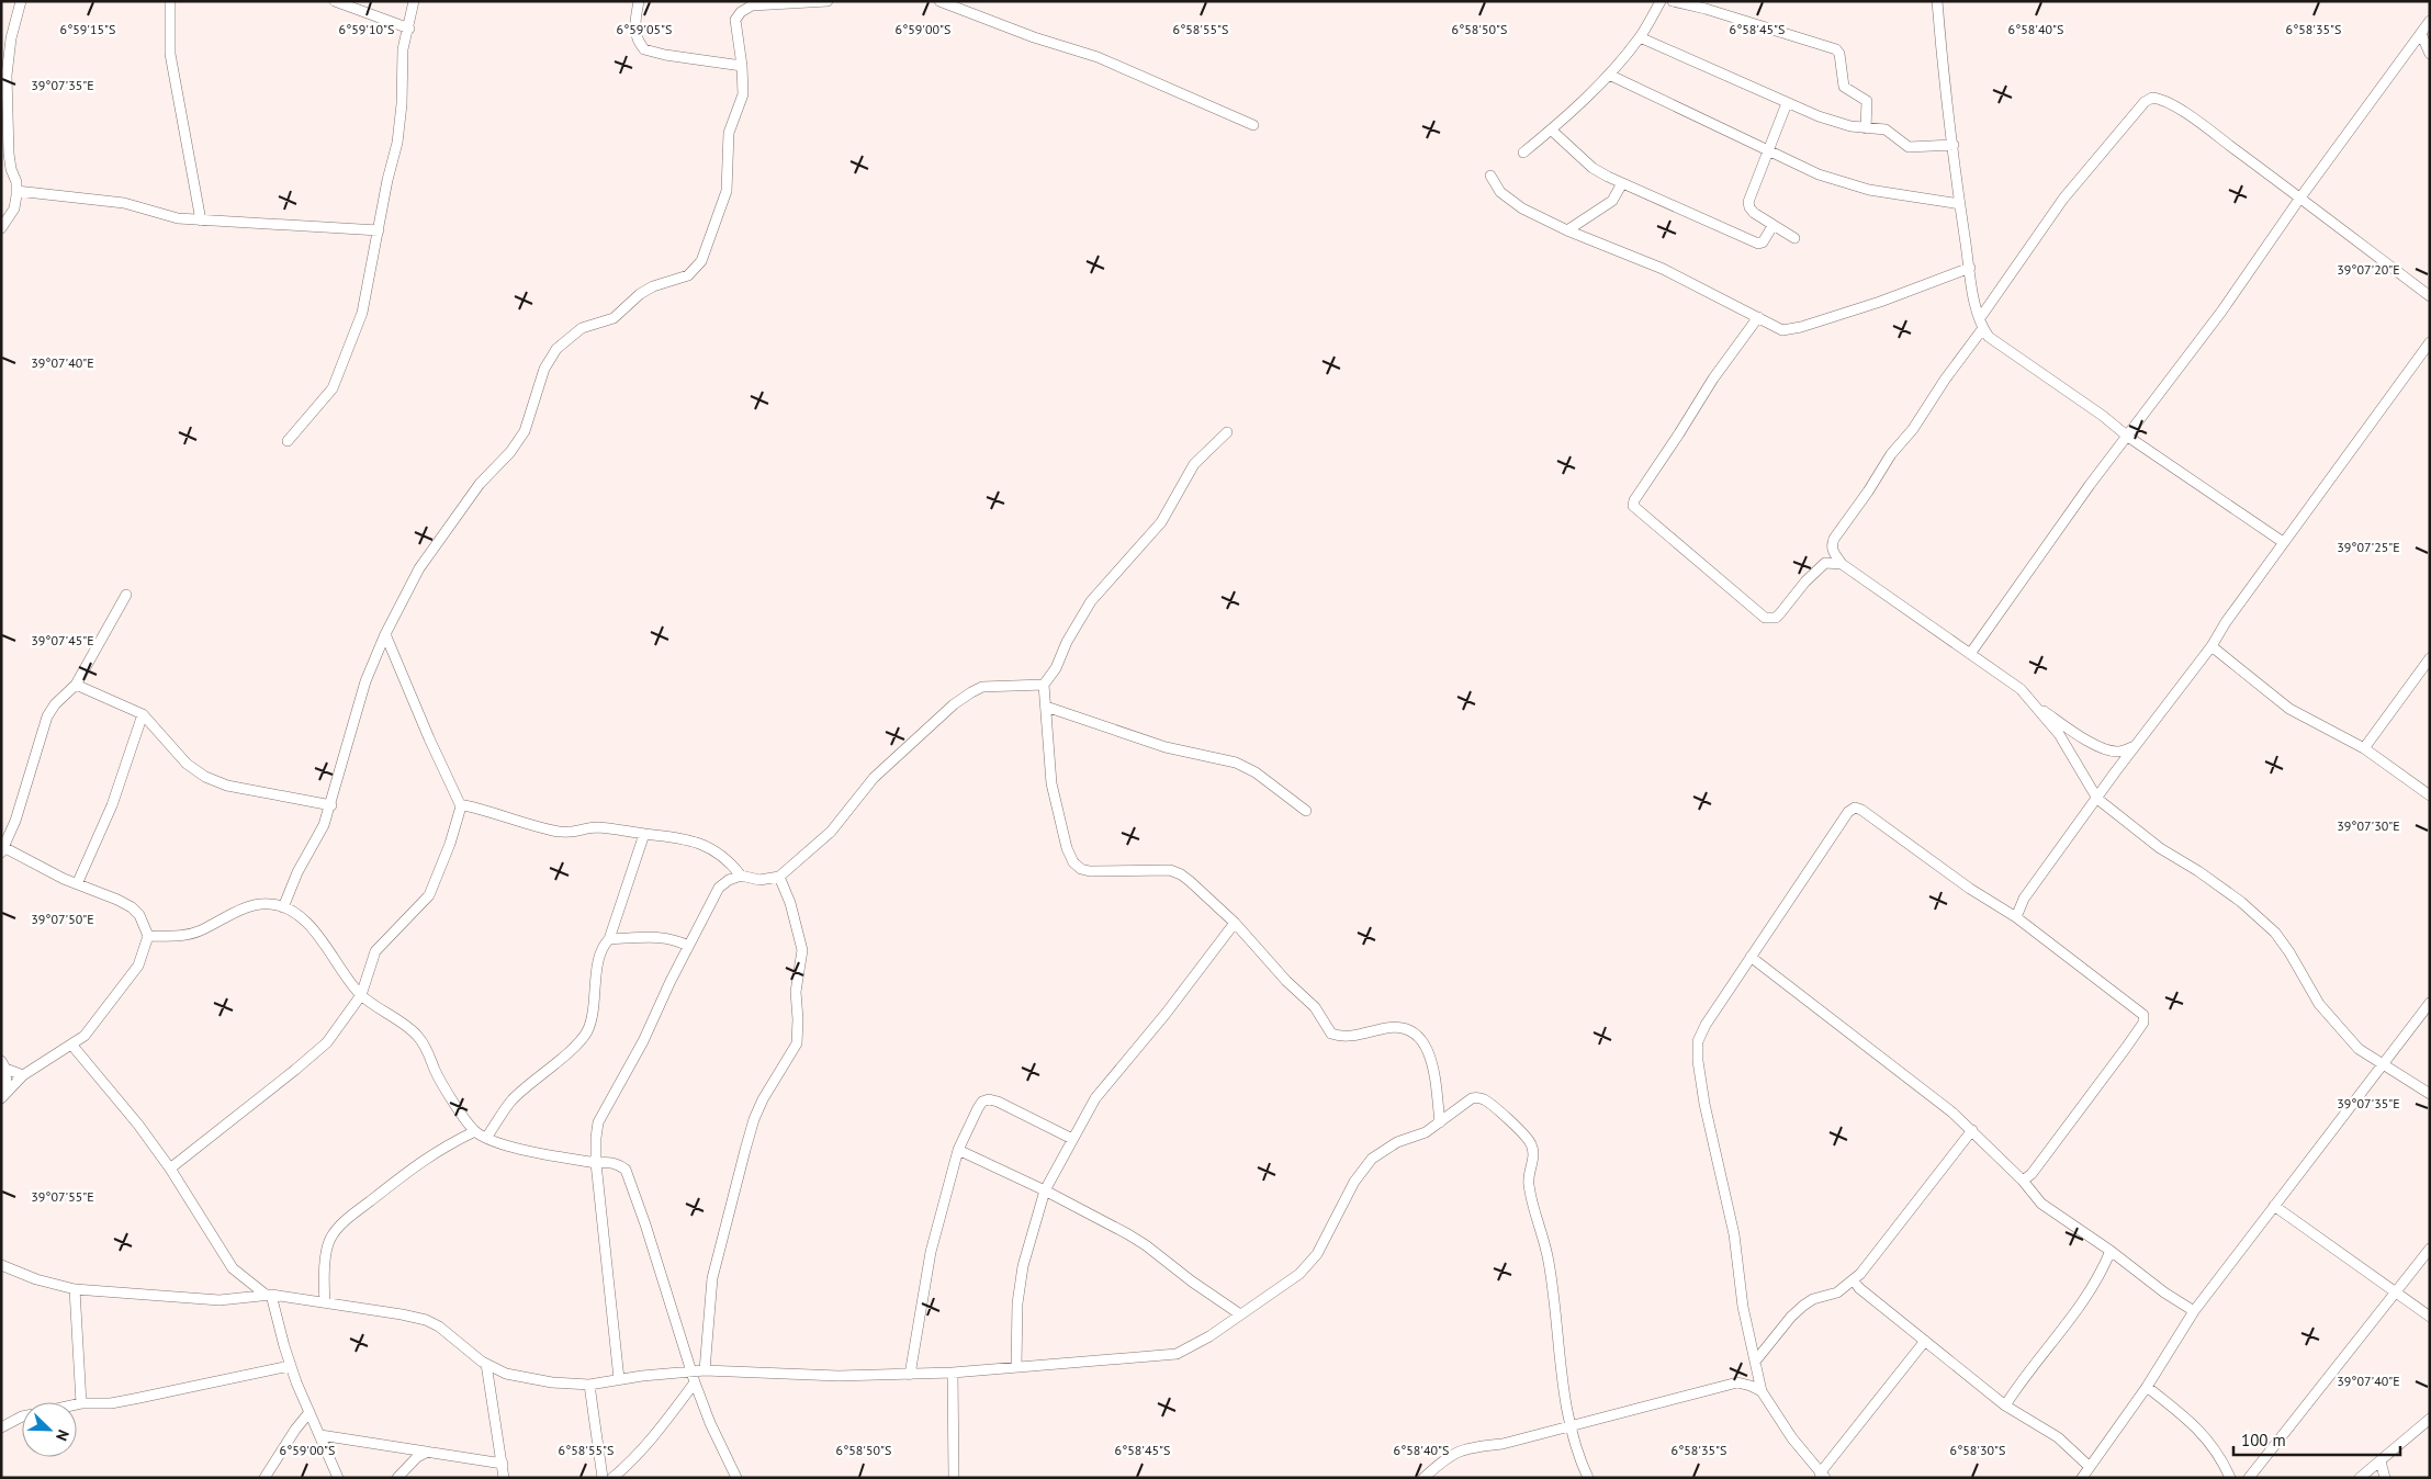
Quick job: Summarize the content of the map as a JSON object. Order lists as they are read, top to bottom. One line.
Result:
{"scale_bar":"100 m","north":"bottom right","coordinates":["6°59'15\"S","6°59'10\"S","6°59'05\"S","6°59'00\"S","6°58'55\"S","6°58'50\"S","6°58'45\"S","6°58'40\"S","6°58'35\"S","39°07'35\"E","39°07'20\"E","39°07'40\"E","39°07'25\"E","39°07'45\"E","39°07'30\"E","39°07'50\"E","39°07'55\"E","6°58'30\"S"]}
